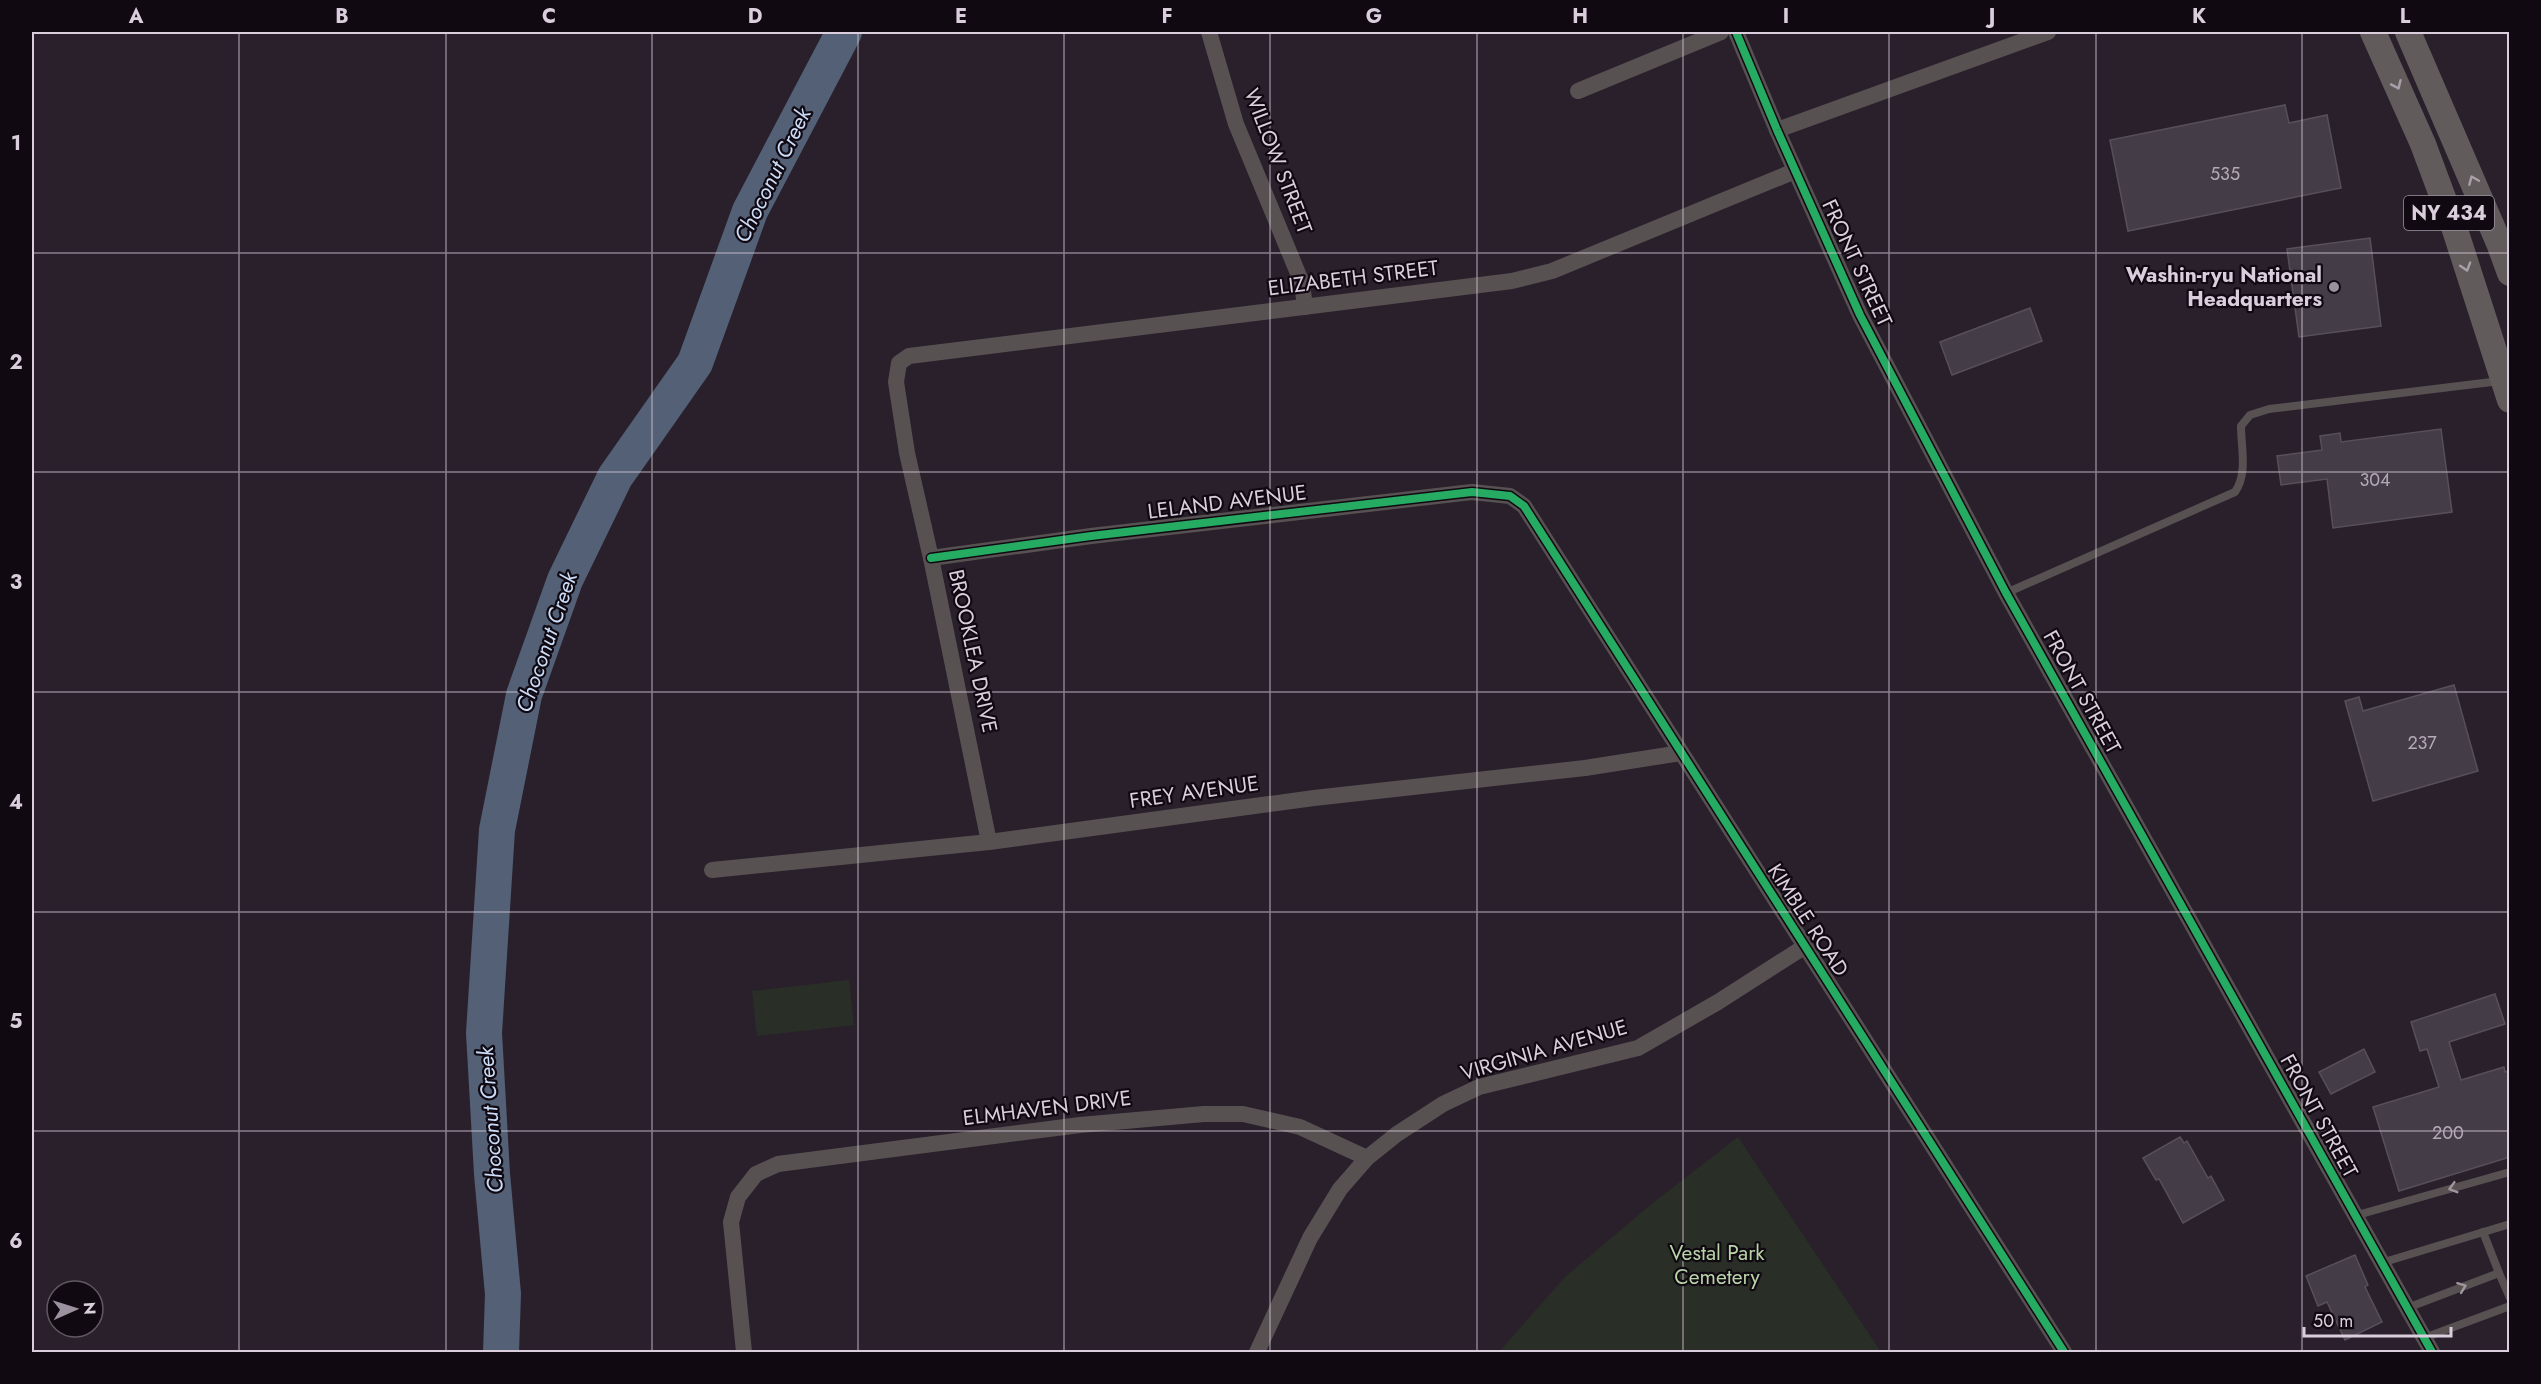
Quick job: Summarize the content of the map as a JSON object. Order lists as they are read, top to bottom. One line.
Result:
{"streets":{"main road":["NY 434"],"street":["WILLOW STREET","FRONT STREET","ELIZABETH STREET","LELAND AVENUE","BROOKLEA DRIVE","FREY AVENUE","KIMBLE ROAD","VIRGINIA AVENUE","ELMHAVEN DRIVE"]},"crossings":[["WILLOW STREET","ELIZABETH STREET"],["FRONT STREET","ELIZABETH STREET"],["ELIZABETH STREET","BROOKLEA DRIVE"],["LELAND AVENUE","BROOKLEA DRIVE"],["LELAND AVENUE","KIMBLE ROAD"],["BROOKLEA DRIVE","FREY AVENUE"],["FREY AVENUE","KIMBLE ROAD"],["KIMBLE ROAD","VIRGINIA AVENUE"],["VIRGINIA AVENUE","ELMHAVEN DRIVE"]],"water":["Choconut Creek"],"parks":["Vestal Park Cemetery"],"places":["Washin-ryu National Headquarters"],"house_numbers":["535","304","237","200"],"scale_bar":"50 m","north":"right","grid":{"columns":["A","B","C","D","E","F","G","H","I","J","K","L"],"rows":["1","2","3","4","5","6"]}}
